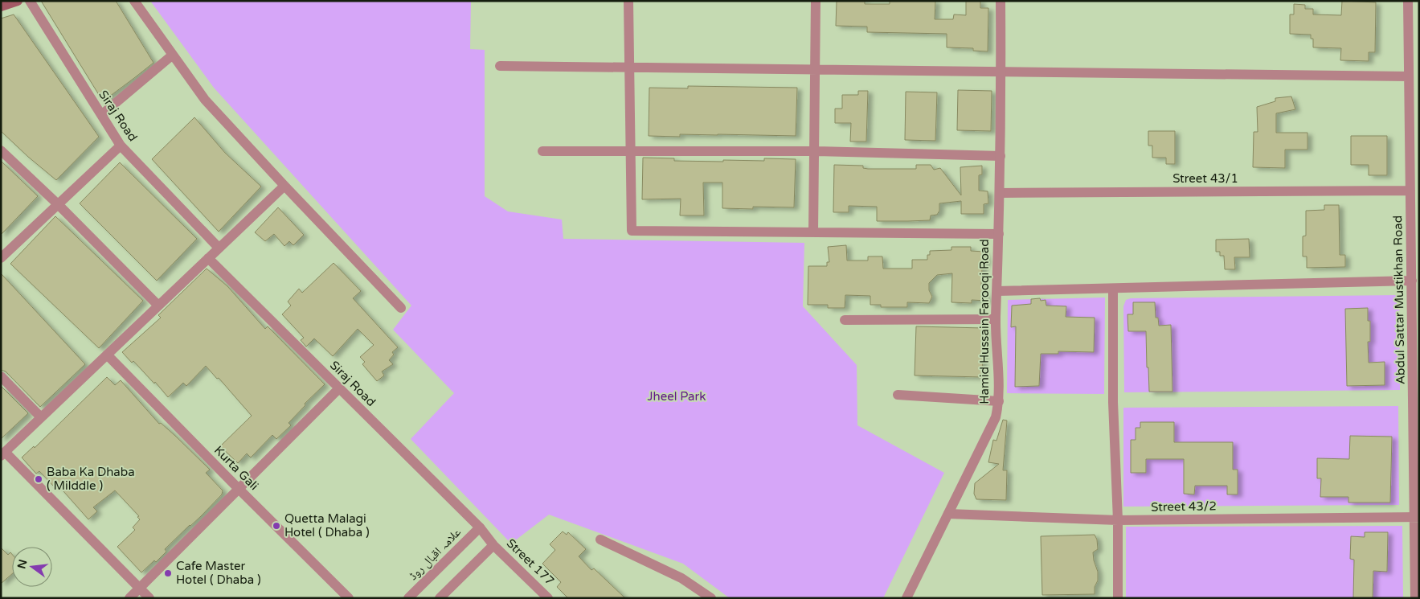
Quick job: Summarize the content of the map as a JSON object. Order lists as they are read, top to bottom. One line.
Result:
{"streets":{"street":["Siraj Road","Street 43/1","Abdul Sattar Mustikhan Road","Hamid Hussain Farooqi Road","Kurta Gali","Street 43/2","علامہ اقبال روڈ","Street 177"]},"crossings":[["Siraj Road","علامہ اقبال روڈ"],["Siraj Road","Street 177"],["Street 43/1","Abdul Sattar Mustikhan Road"],["Street 43/1","Hamid Hussain Farooqi Road"],["Abdul Sattar Mustikhan Road","Street 43/2"],["Hamid Hussain Farooqi Road","Street 43/2"]],"parks":["Jheel Park"],"places":["Baba Ka Dhaba ( Milddle )","Quetta Malagi Hotel ( Dhaba )","Cafe Master Hotel ( Dhaba )"],"north":"left"}
